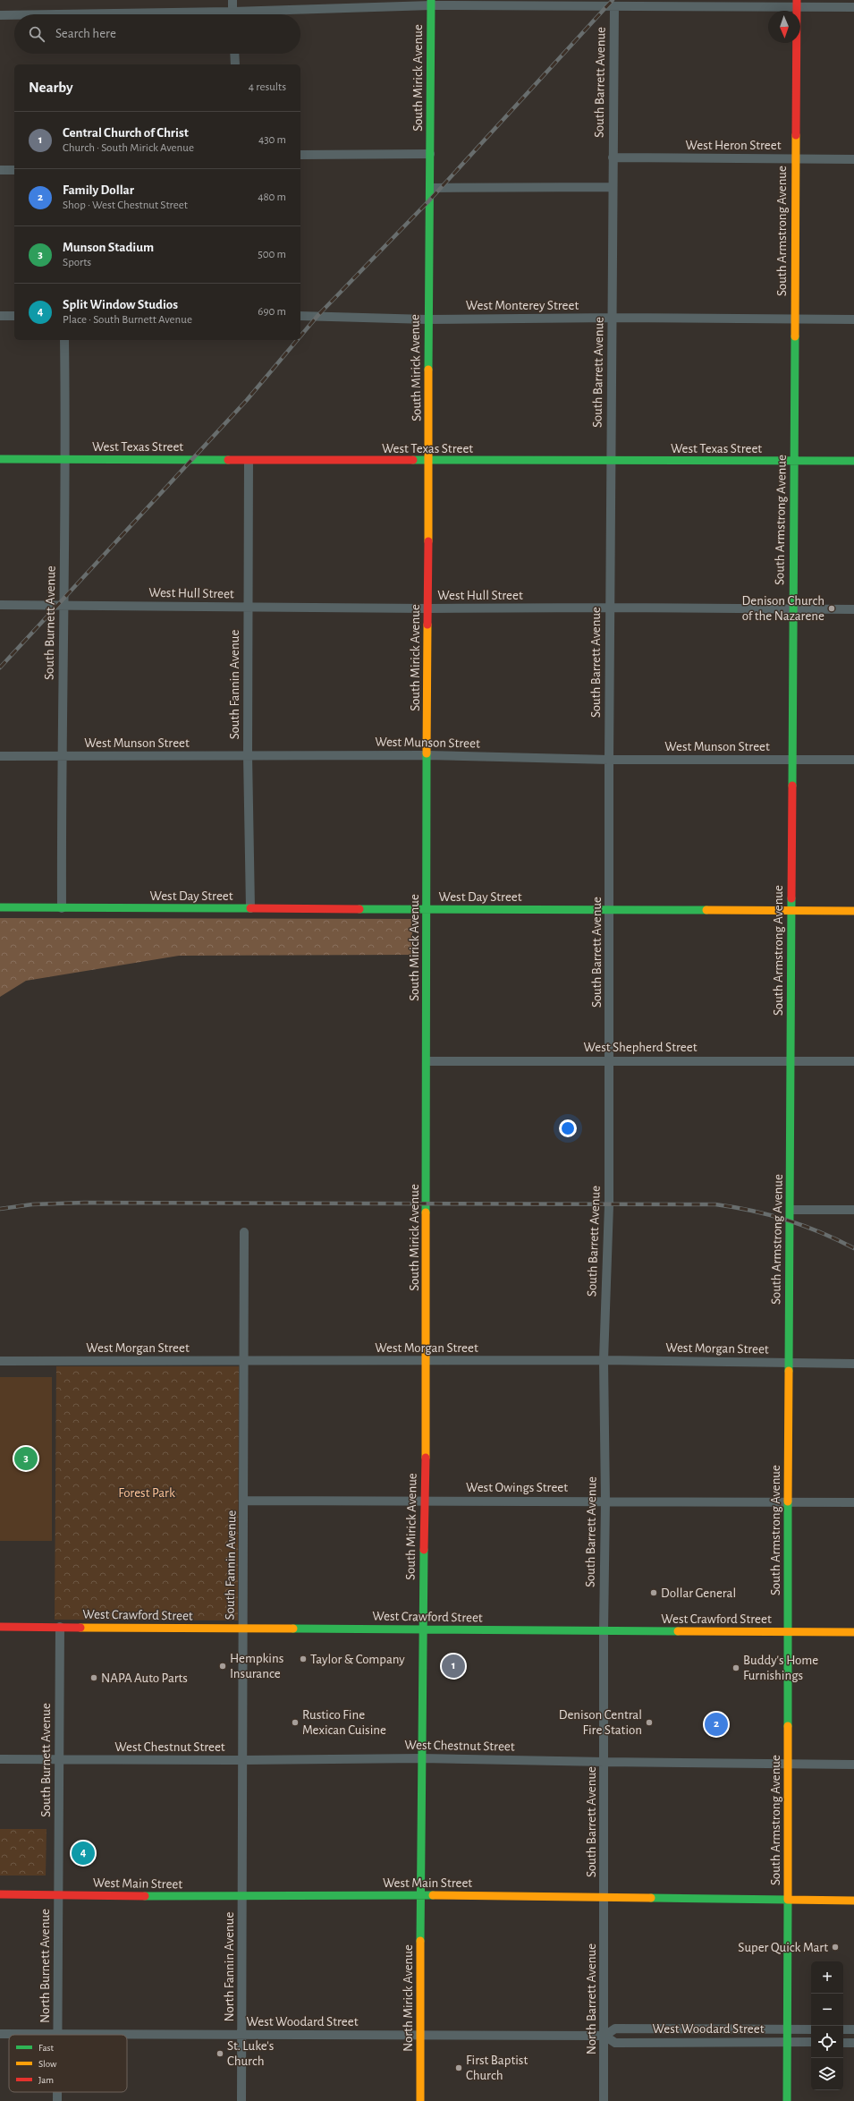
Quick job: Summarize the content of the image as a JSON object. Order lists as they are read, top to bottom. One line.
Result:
{"streets":{"street":["South Mirick Avenue","South Barrett Avenue","West Heron Street","South Armstrong Avenue","West Monterey Street","West Texas Street","West Hull Street","South Burnett Avenue","South Fannin Avenue","West Munson Street","West Day Street","West Shepherd Street","West Morgan Street","West Owings Street","West Crawford Street","West Chestnut Street","West Main Street","North Burnett Avenue","North Fannin Avenue","North Mirick Avenue","North Barrett Avenue","West Woodard Street"]},"crossings":[["South Mirick Avenue","West Monterey Street"],["South Mirick Avenue","West Texas Street"],["South Mirick Avenue","West Hull Street"],["South Mirick Avenue","West Munson Street"],["South Mirick Avenue","West Day Street"],["South Mirick Avenue","West Shepherd Street"],["South Mirick Avenue","West Morgan Street"],["South Mirick Avenue","West Owings Street"],["South Mirick Avenue","West Crawford Street"],["South Mirick Avenue","West Chestnut Street"],["South Mirick Avenue","West Main Street"],["South Mirick Avenue","North Mirick Avenue"],["South Barrett Avenue","West Heron Street"],["South Barrett Avenue","West Monterey Street"],["South Barrett Avenue","West Texas Street"],["South Barrett Avenue","West Hull Street"],["South Barrett Avenue","West Munson Street"],["South Barrett Avenue","West Day Street"],["South Barrett Avenue","West Shepherd Street"],["South Barrett Avenue","West Morgan Street"],["South Barrett Avenue","West Owings Street"],["South Barrett Avenue","West Crawford Street"],["South Barrett Avenue","West Chestnut Street"],["South Barrett Avenue","West Main Street"],["South Barrett Avenue","North Barrett Avenue"],["West Heron Street","South Armstrong Avenue"],["South Armstrong Avenue","West Monterey Street"],["South Armstrong Avenue","West Texas Street"],["South Armstrong Avenue","West Hull Street"],["South Armstrong Avenue","West Munson Street"],["South Armstrong Avenue","West Day Street"],["South Armstrong Avenue","West Shepherd Street"],["South Armstrong Avenue","West Morgan Street"],["South Armstrong Avenue","West Owings Street"],["South Armstrong Avenue","West Crawford Street"],["South Armstrong Avenue","West Chestnut Street"],["South Armstrong Avenue","West Main Street"],["South Armstrong Avenue","West Woodard Street"],["West Texas Street","South Burnett Avenue"],["West Texas Street","South Fannin Avenue"],["West Hull Street","South Burnett Avenue"],["West Hull Street","South Fannin Avenue"],["South Burnett Avenue","West Munson Street"],["South Burnett Avenue","West Day Street"],["South Burnett Avenue","West Crawford Street"],["South Burnett Avenue","West Chestnut Street"],["South Burnett Avenue","West Main Street"],["South Burnett Avenue","North Burnett Avenue"],["South Fannin Avenue","West Munson Street"],["South Fannin Avenue","West Day Street"],["South Fannin Avenue","West Morgan Street"],["South Fannin Avenue","West Owings Street"],["South Fannin Avenue","West Crawford Street"],["South Fannin Avenue","West Chestnut Street"],["South Fannin Avenue","West Main Street"],["South Fannin Avenue","North Fannin Avenue"],["West Main Street","North Burnett Avenue"],["West Main Street","North Fannin Avenue"],["West Main Street","North Mirick Avenue"],["West Main Street","North Barrett Avenue"],["North Burnett Avenue","West Woodard Street"],["North Fannin Avenue","West Woodard Street"],["North Mirick Avenue","West Woodard Street"],["North Barrett Avenue","West Woodard Street"]],"parks":["Forest Park"],"places":["Denison Church of the Nazarene","Dollar General","Taylor & Company","Hempkins Insurance","Buddy's Home Furnishings","NAPA Auto Parts","Rustico Fine Mexican Cuisine","Denison Central Fire Station","Super Quick Mart","St. Luke's Church","First Baptist Church"],"legend":["Fast","Slow","Jam"],"north":"bottom","page":{"search":"Search here","heading":["Nearby","4 results"],"list":[{"mark":"1","name":"Central Church of Christ","note":"Church · South Mirick Avenue","value":"430 m"},{"mark":"2","name":"Family Dollar","note":"Shop · West Chestnut Street","value":"480 m"},{"mark":"3","name":"Munson Stadium","note":"Sports","value":"500 m"},{"mark":"4","name":"Split Window Studios","note":"Place · South Burnett Avenue","value":"690 m"}],"pins":["3","1","2","4"],"map_buttons":["+","−"]}}
